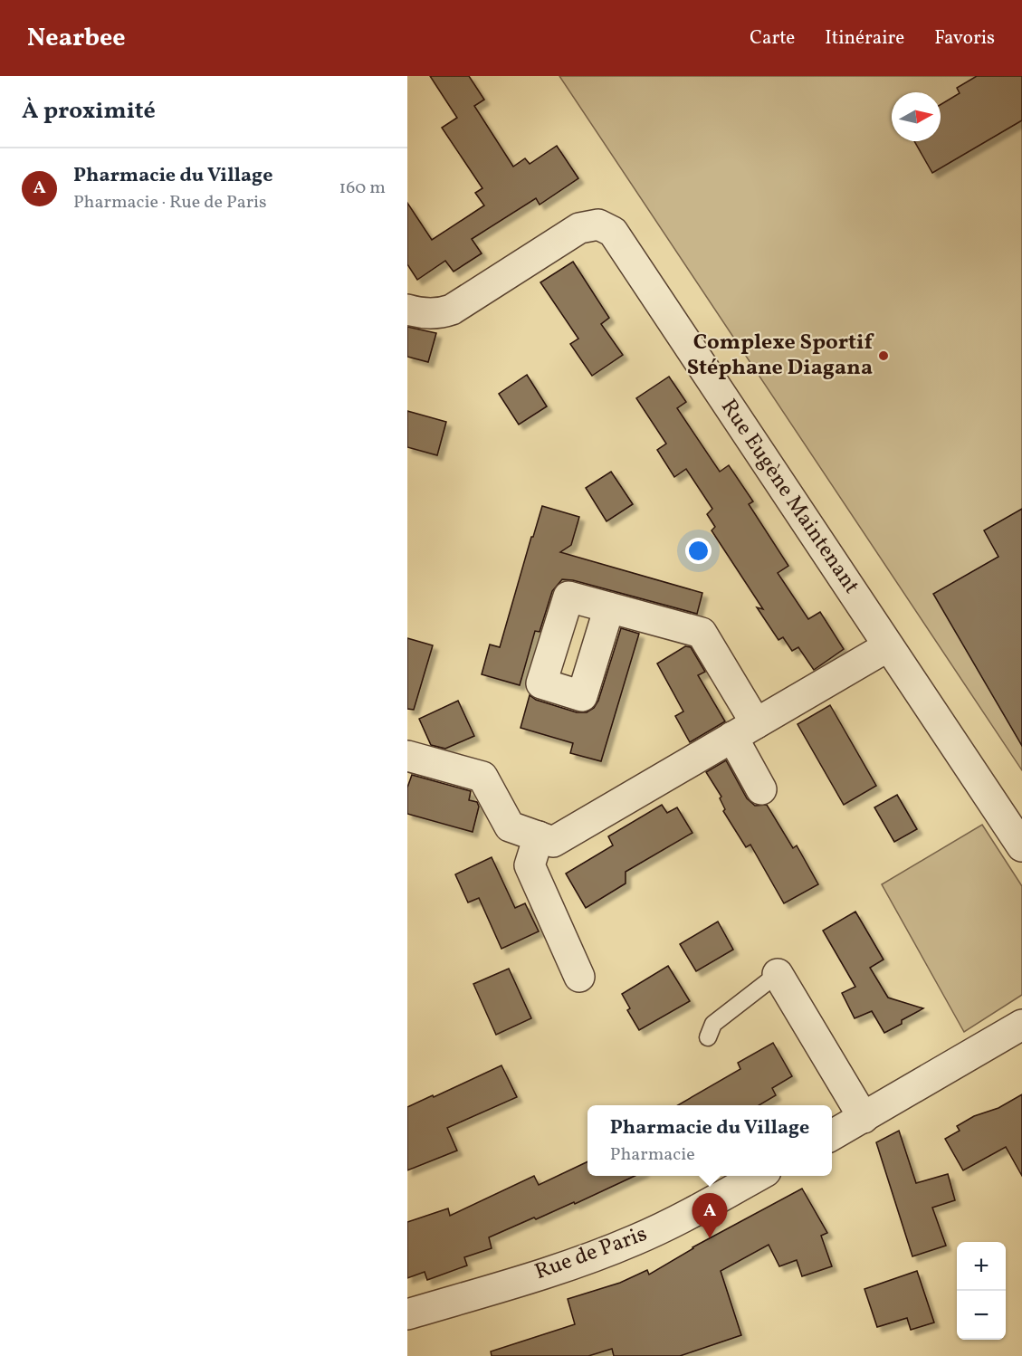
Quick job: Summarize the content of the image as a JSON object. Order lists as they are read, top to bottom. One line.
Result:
{"streets":{"street":["Rue Eugène Maintenant","Rue de Paris"]},"places":["Complexe Sportif Stéphane Diagana"],"north":"right","page":{"header":"Nearbee","nav":["Carte","Itinéraire","Favoris"],"heading":"À proximité","list":[{"mark":"A","name":"Pharmacie du Village","note":"Pharmacie · Rue de Paris","value":"160 m"}],"popup":["Pharmacie du Village","Pharmacie"],"pins":"A","map_buttons":["+","−"]}}
